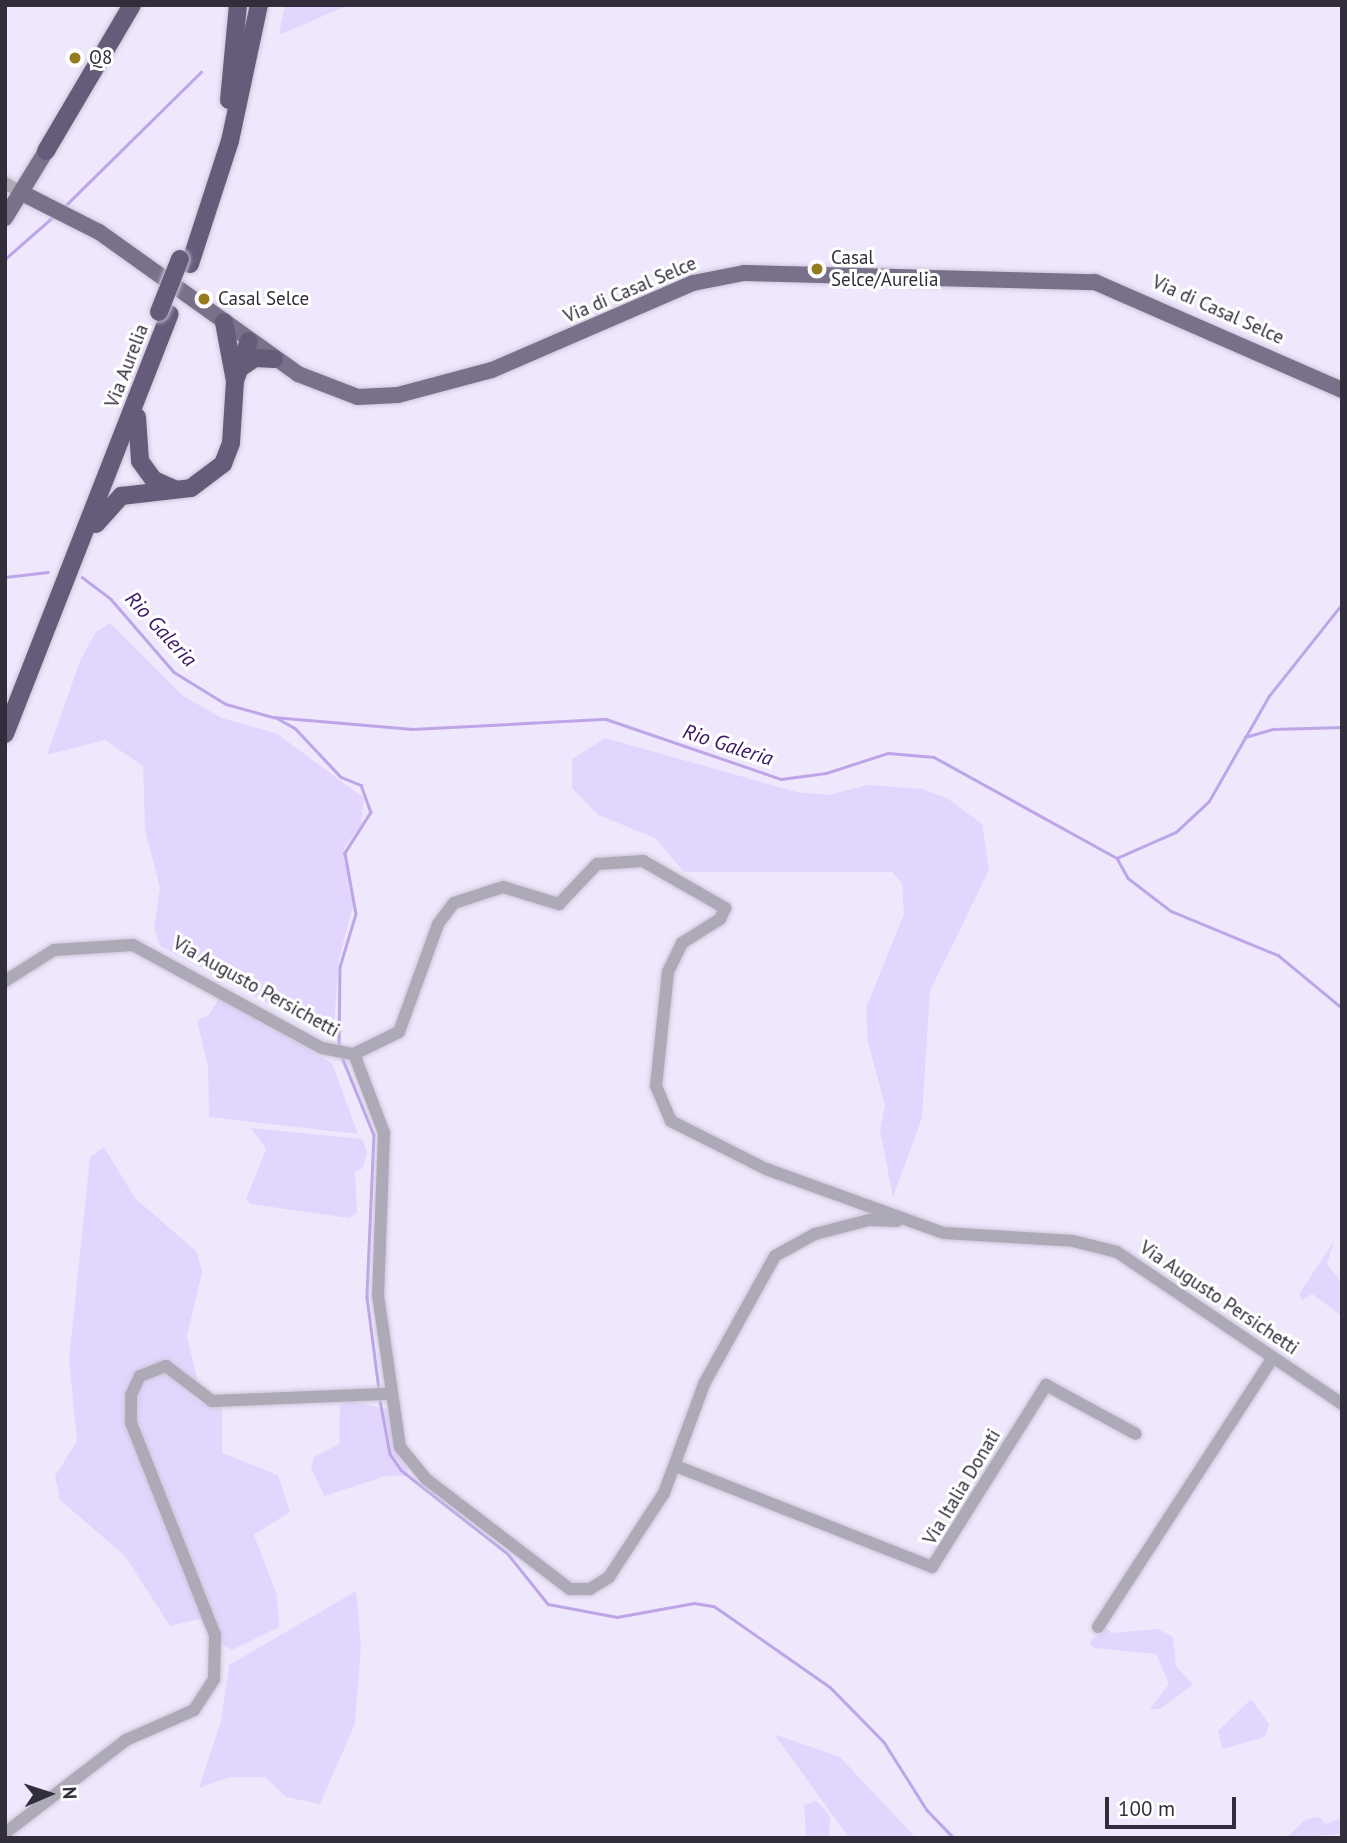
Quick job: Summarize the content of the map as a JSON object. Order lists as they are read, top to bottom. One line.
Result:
{"streets":{"highway":["Via Aurelia"],"main road":["Via di Casal Selce"],"street":["Via Augusto Persichetti","Via Italia Donati"]},"water":["Rio Galeria"],"places":["Q8","Casal Selce/Aurelia","Casal Selce"],"scale_bar":"100 m","north":"right"}
